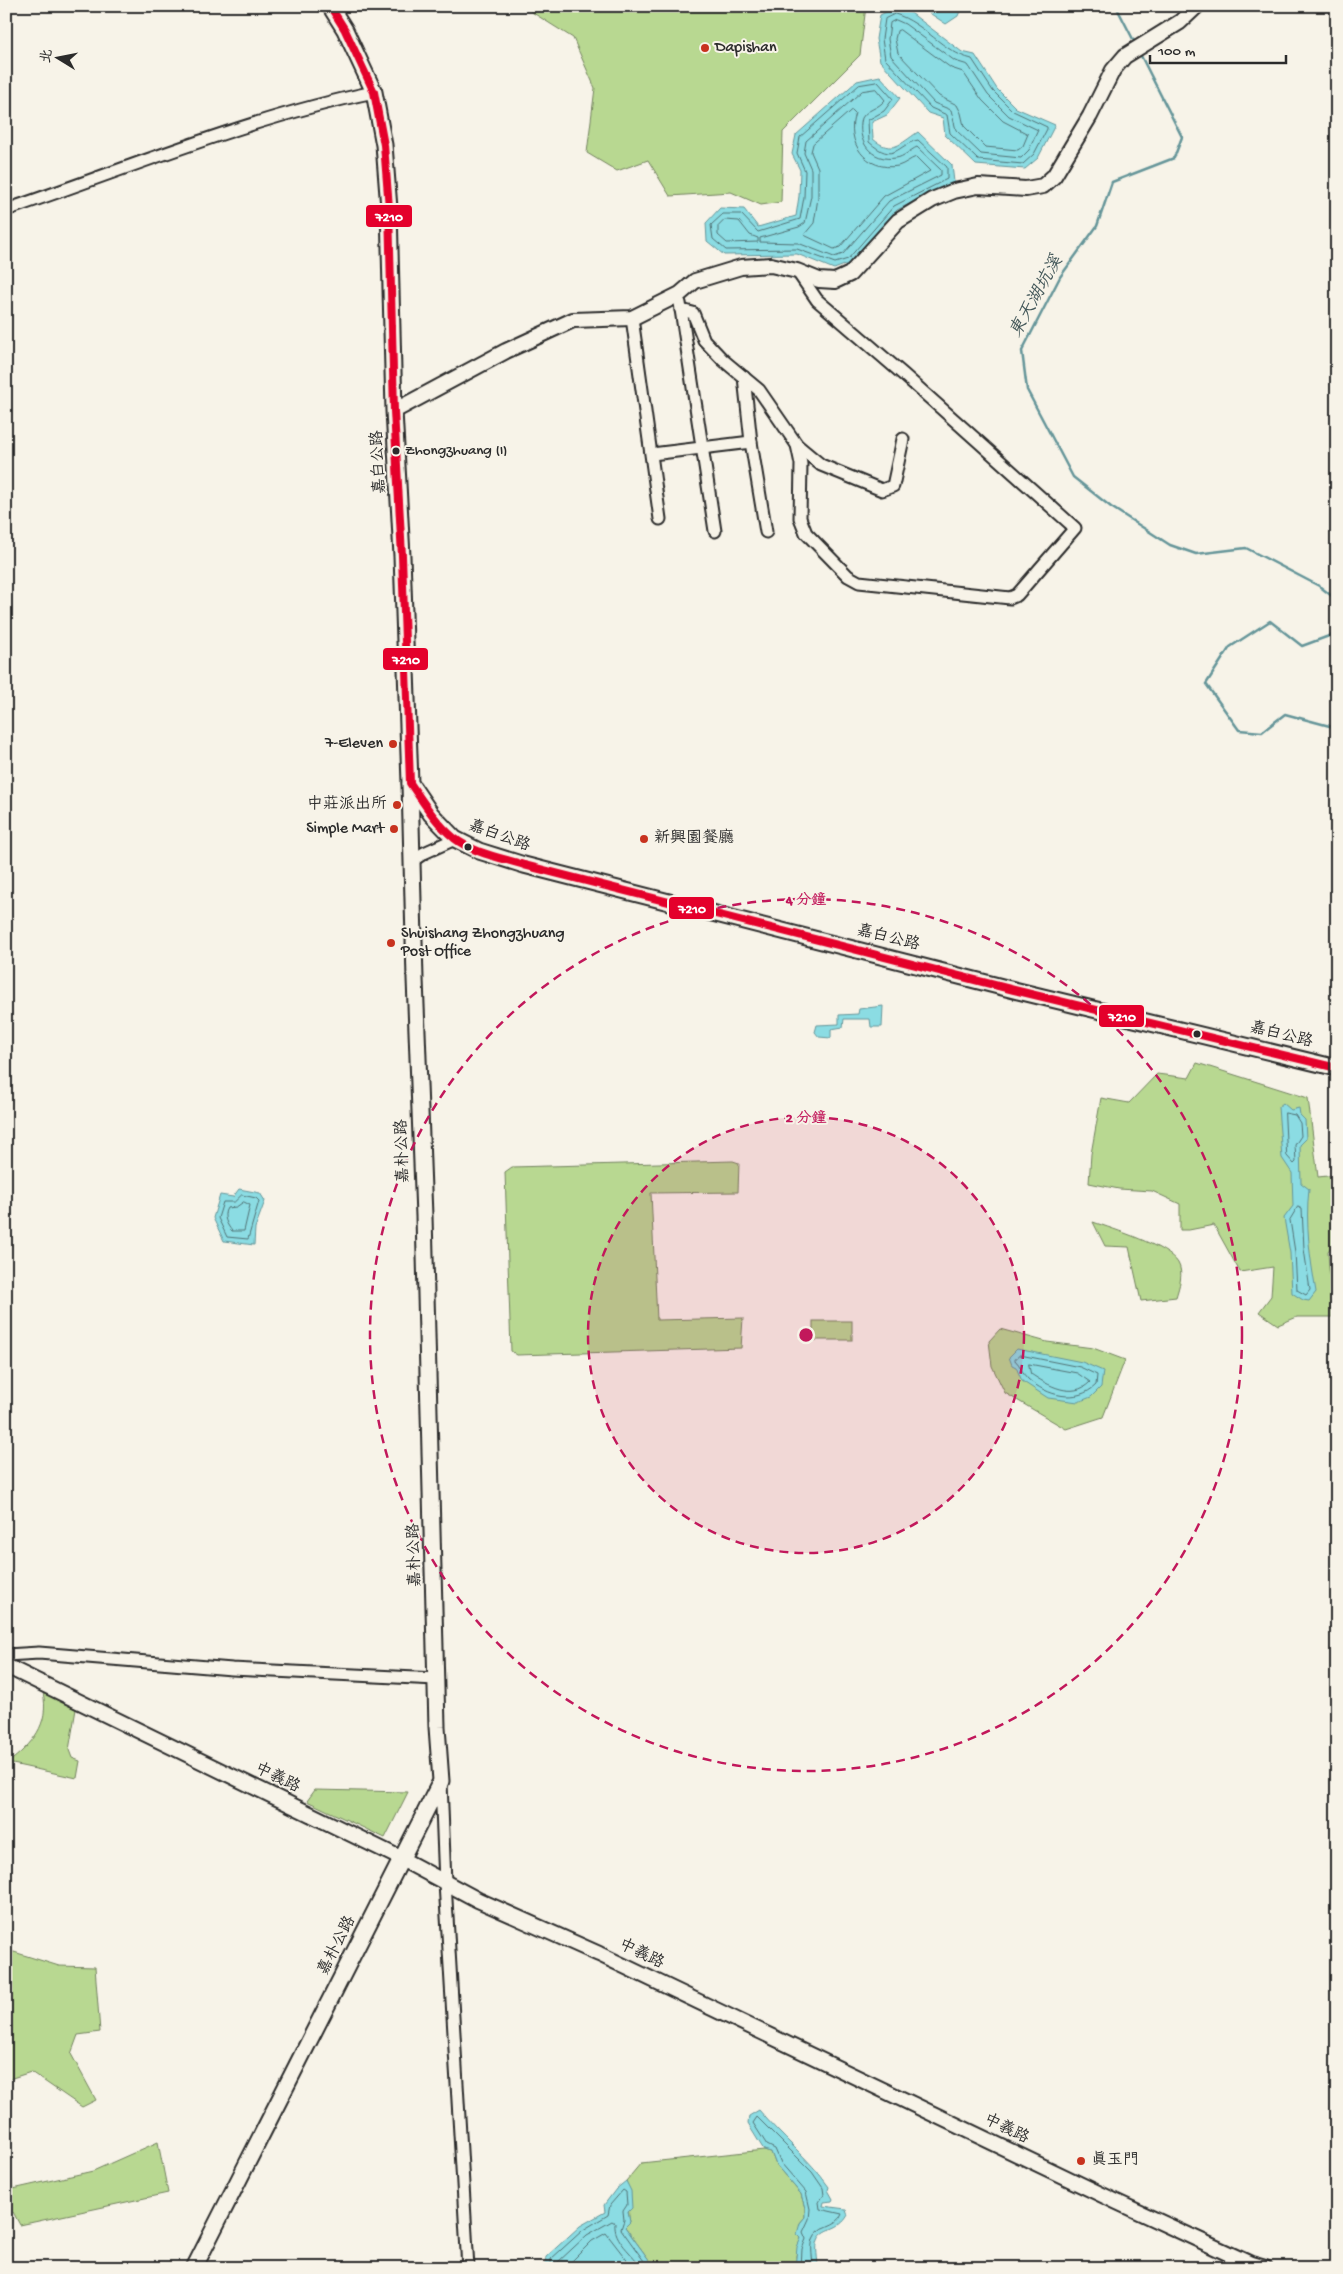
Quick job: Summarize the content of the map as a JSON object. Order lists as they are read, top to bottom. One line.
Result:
{"streets":{"main road":["嘉白公路","嘉朴公路"],"street":["中義路"]},"crossings":[["嘉白公路","嘉朴公路"],["嘉朴公路","中義路"]],"water":["東天湖坑溪"],"places":["Dapishan","Zhongzhuang (I)","7-Eleven","中莊派出所","Simple Mart","新興園餐廳","Shuishang Zhongzhuang Post Office","真玉門"],"lines":["transit line 7210"],"scale_bar":"100 m","north":"left","rings":["4 分鐘","2 分鐘"]}
